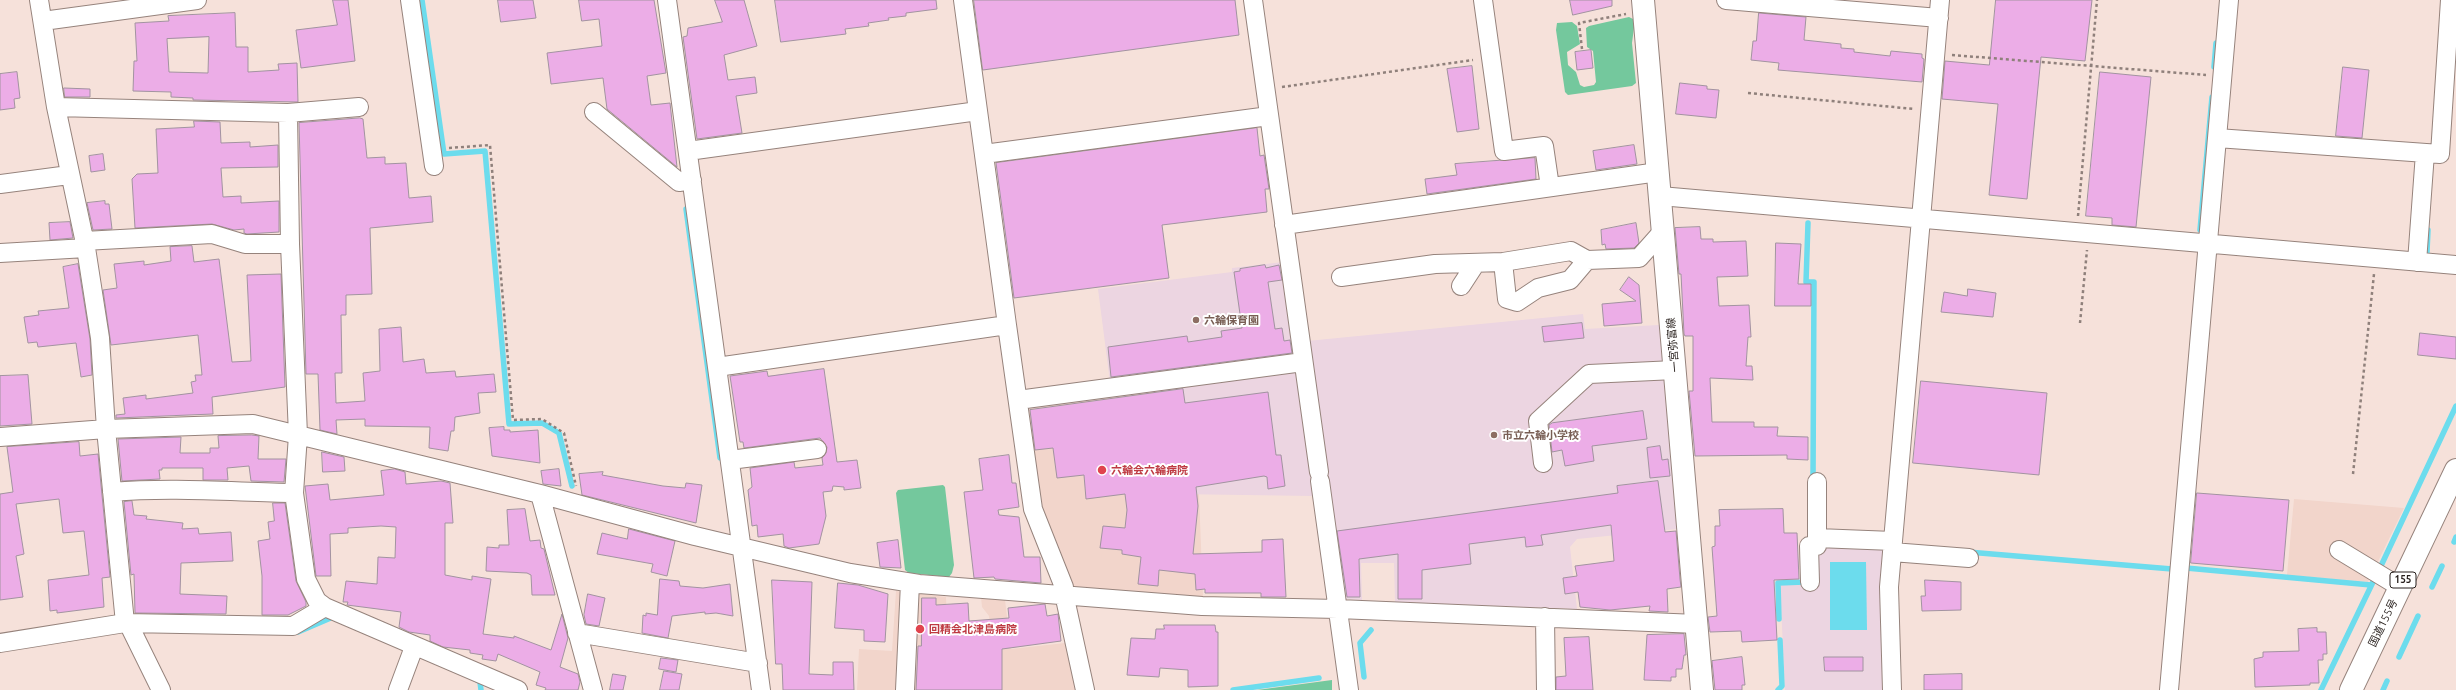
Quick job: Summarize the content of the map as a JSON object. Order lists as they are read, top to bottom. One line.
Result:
{"streets":{"main road":["一宮弥富線","155","国道155号"]},"places":["六輪保育園","市立六輪小学校","六輪会六輪病院","回精会北津島病院"]}
